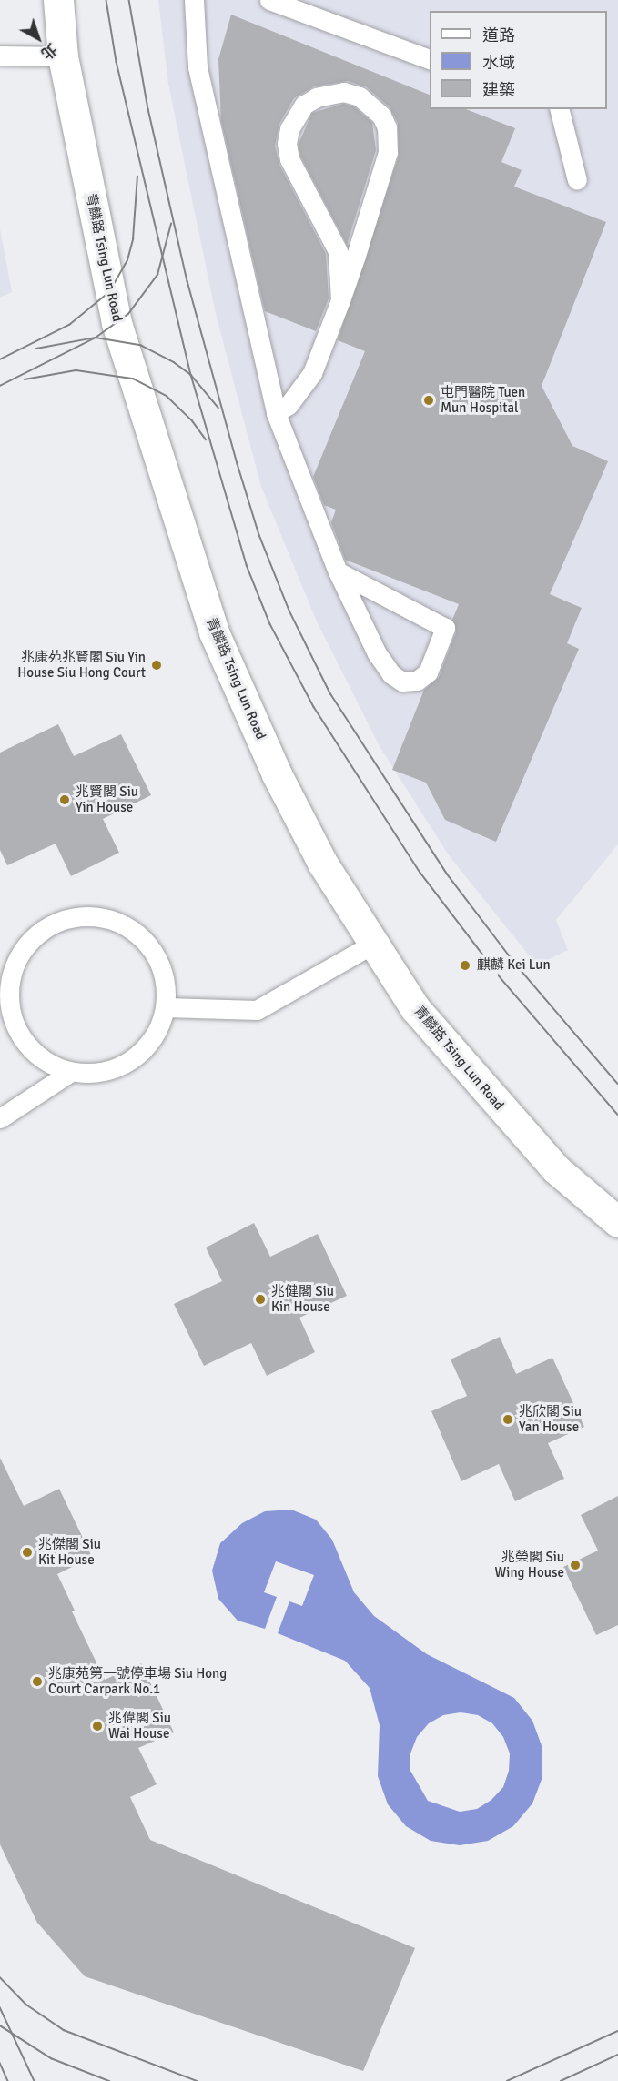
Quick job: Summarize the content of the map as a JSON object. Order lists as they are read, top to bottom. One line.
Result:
{"streets":{"street":["青麟路 Tsing Lun Road"]},"places":["屯門醫院 Tuen Mun Hospital","兆康苑兆賢閣 Siu Yin House Siu Hong Court","兆賢閣 Siu Yin House","麒麟 Kei Lun","兆健閣 Siu Kin House","兆欣閣 Siu Yan House","兆傑閣 Siu Kit House","兆榮閣 Siu Wing House","兆康苑第一號停車場 Siu Hong Court Carpark No.1","兆偉閣 Siu Wai House"],"legend":["道路","水域","建築"],"north":"bottom right"}
